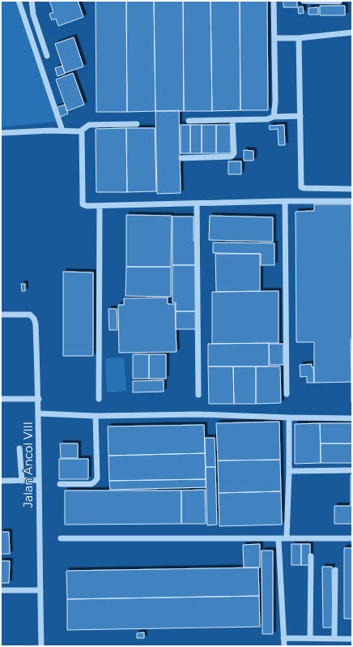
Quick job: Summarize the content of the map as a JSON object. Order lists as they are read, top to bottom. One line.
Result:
{"streets":{"street":["Jalan Ancol VIII"]}}
